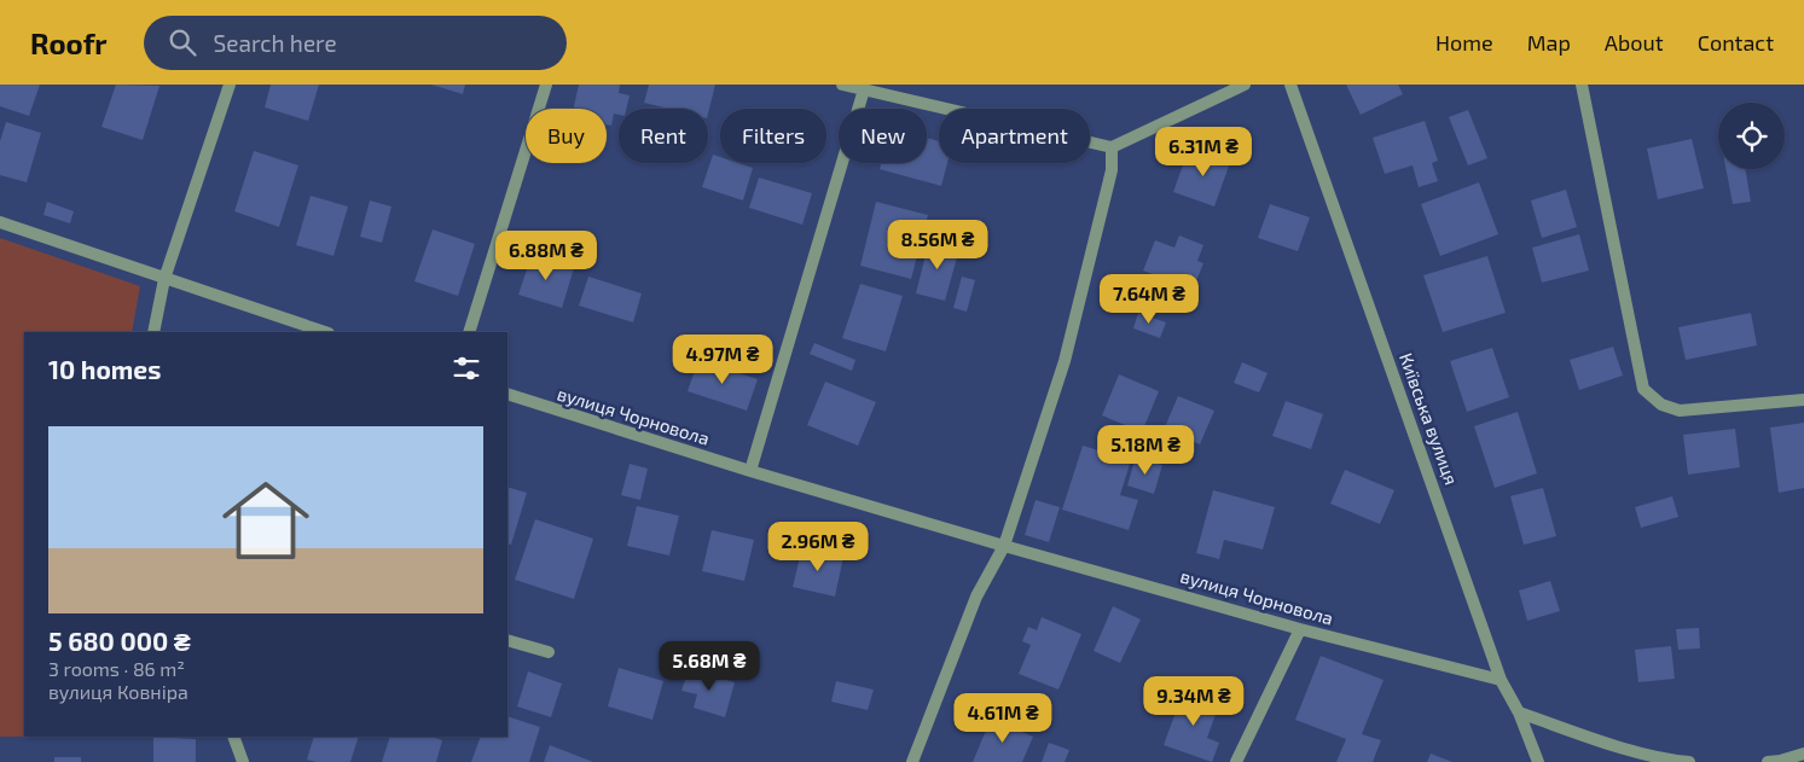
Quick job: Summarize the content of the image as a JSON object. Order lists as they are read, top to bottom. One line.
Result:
{"streets":{"street":["вулиця Чорновола","Київська вулиця"]},"crossings":[["вулиця Чорновола","Київська вулиця"]],"page":{"header":"Roofr","search":"Search here","nav":["Home","Map","About","Contact"],"chip":["Buy","Rent","Filters","New","Apartment"],"price":["6.31M ₴","8.56M ₴","6.88M ₴","7.64M ₴","4.97M ₴","5.18M ₴","2.96M ₴","5.68M ₴","9.34M ₴","4.61M ₴"],"heading":"10 homes","list":[{"name":"5 680 000 ₴","note":"3 rooms · 86 m² · вулиця Ковніра"}]}}
